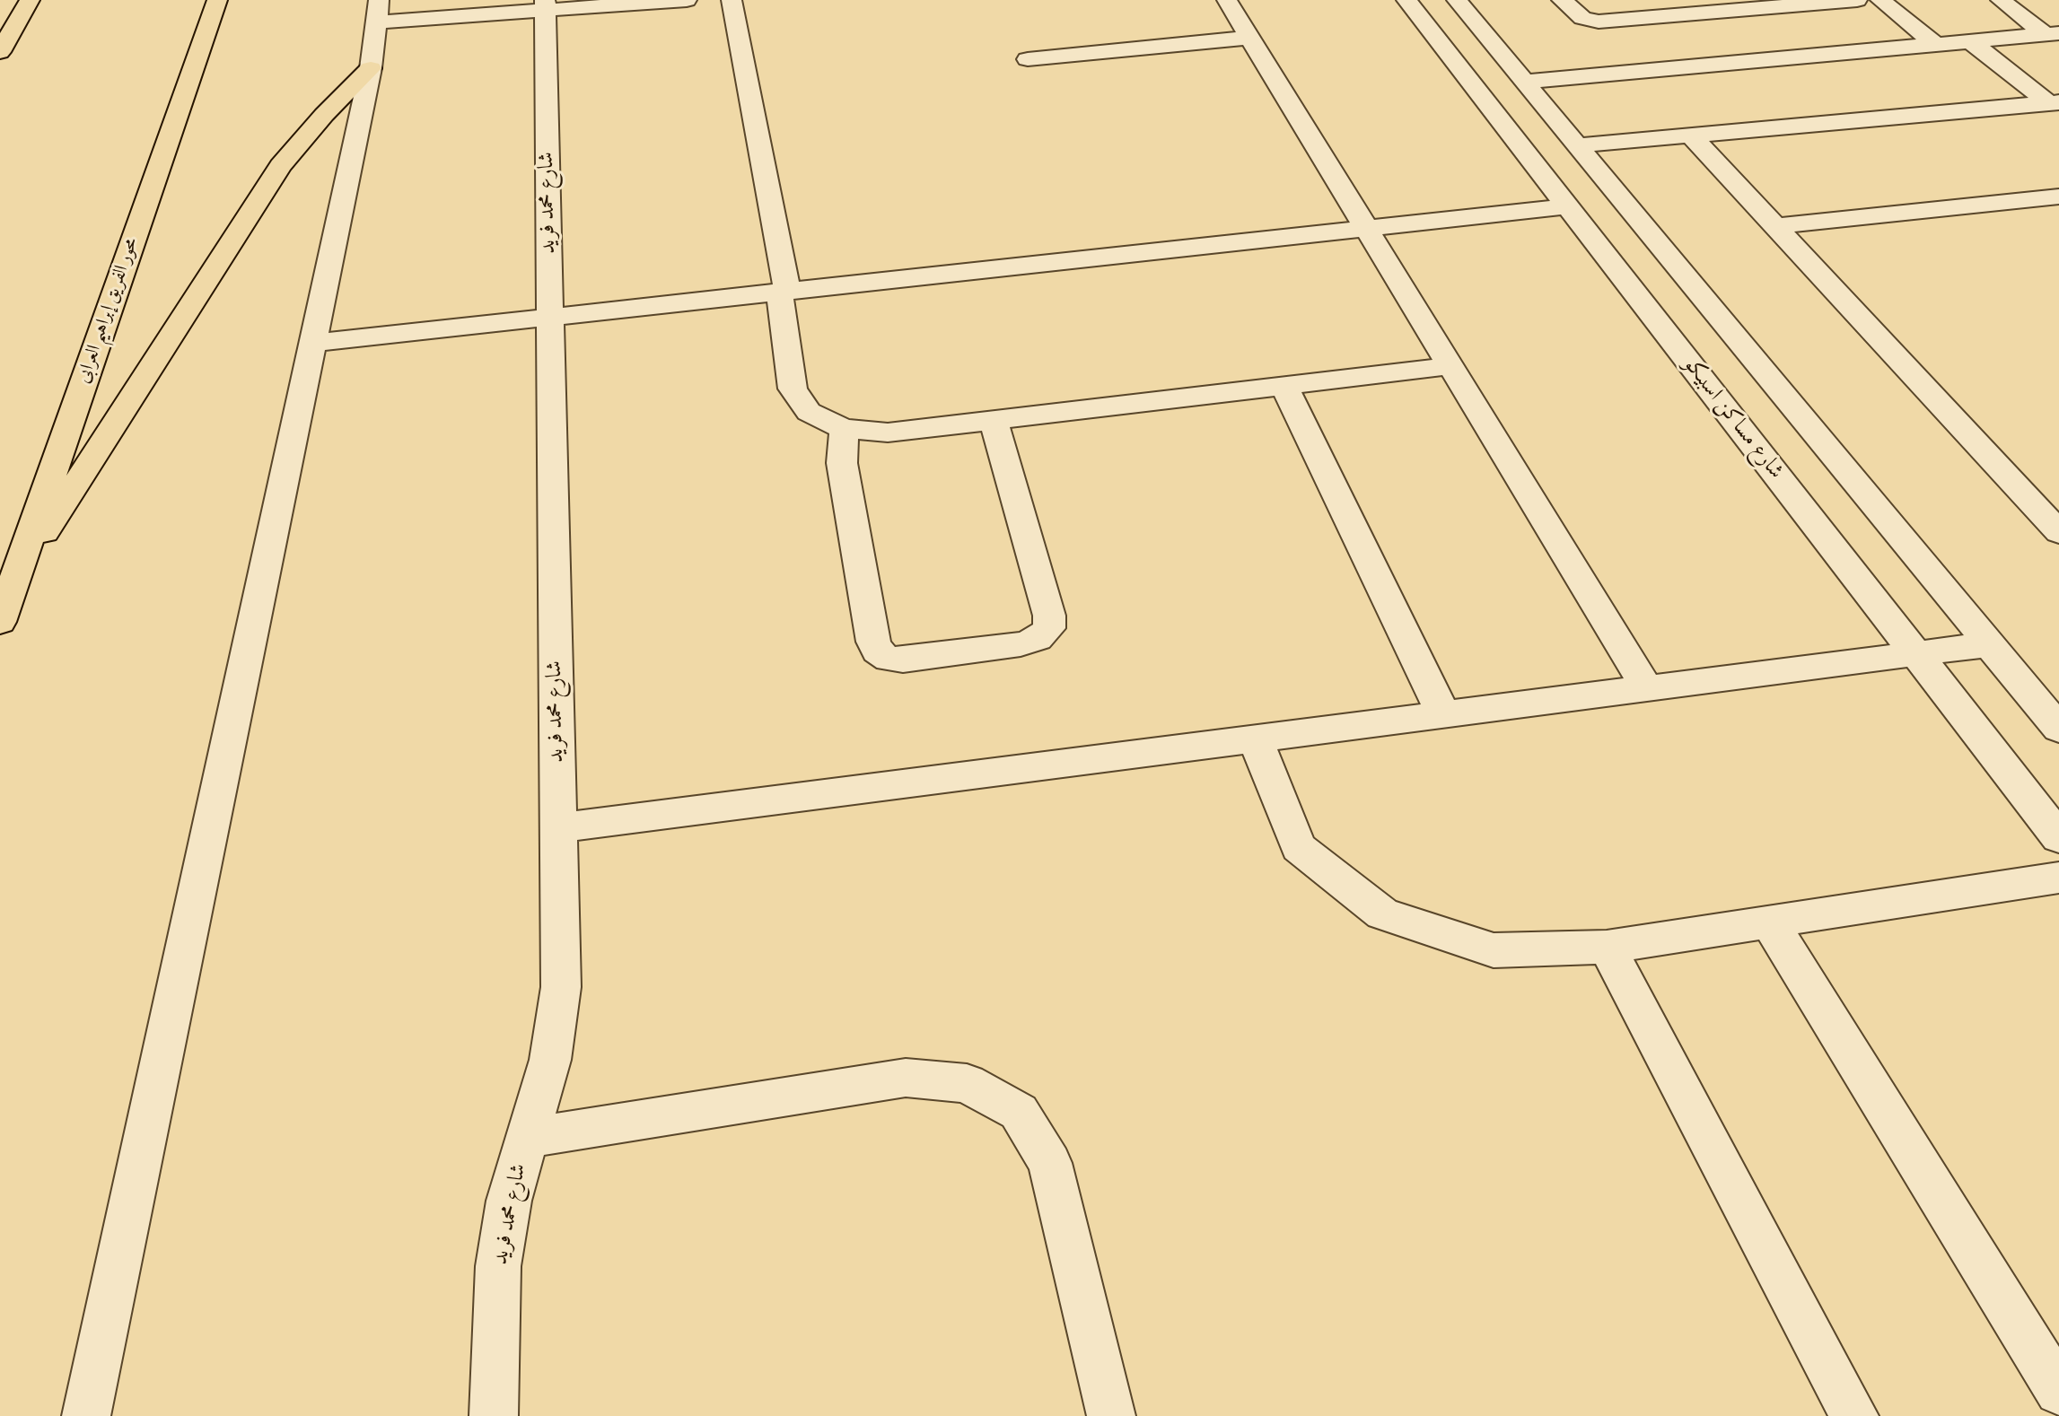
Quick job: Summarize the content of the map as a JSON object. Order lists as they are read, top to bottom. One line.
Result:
{"streets":{"main road":["محور الفريق إبراهيم العرابى"],"street":["شارع محمد فريد","شارع مساكن اسبيكو"]}}
